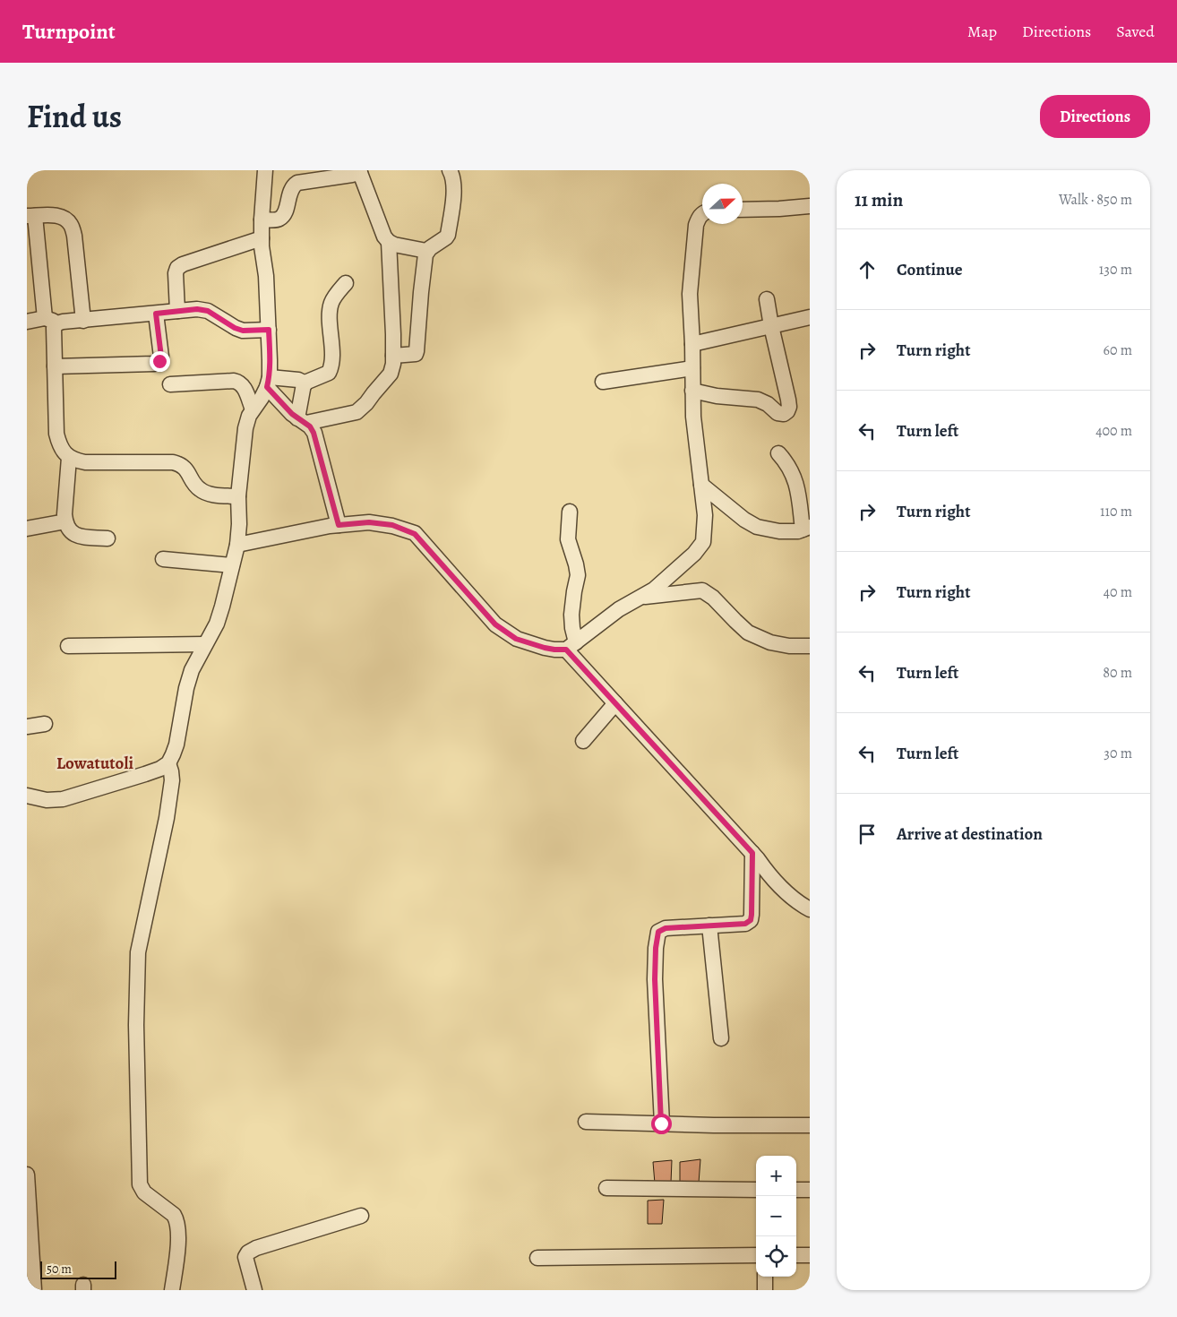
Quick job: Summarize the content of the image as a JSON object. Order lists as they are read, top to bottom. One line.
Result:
{"districts":["Lowatutoli"],"scale_bar":"50 m","north":"right","page":{"header":"Turnpoint","nav":["Map","Directions","Saved"],"title":"Find us","buttons":"Directions","heading":["11 min","Walk · 850 m"],"list":[["Continue","130 m"],["Turn right","60 m"],["Turn left","400 m"],["Turn right","110 m"],["Turn right","40 m"],["Turn left","80 m"],["Turn left","30 m"],"Arrive at destination"],"map_buttons":["+","−"],"scale":"50 m"}}
